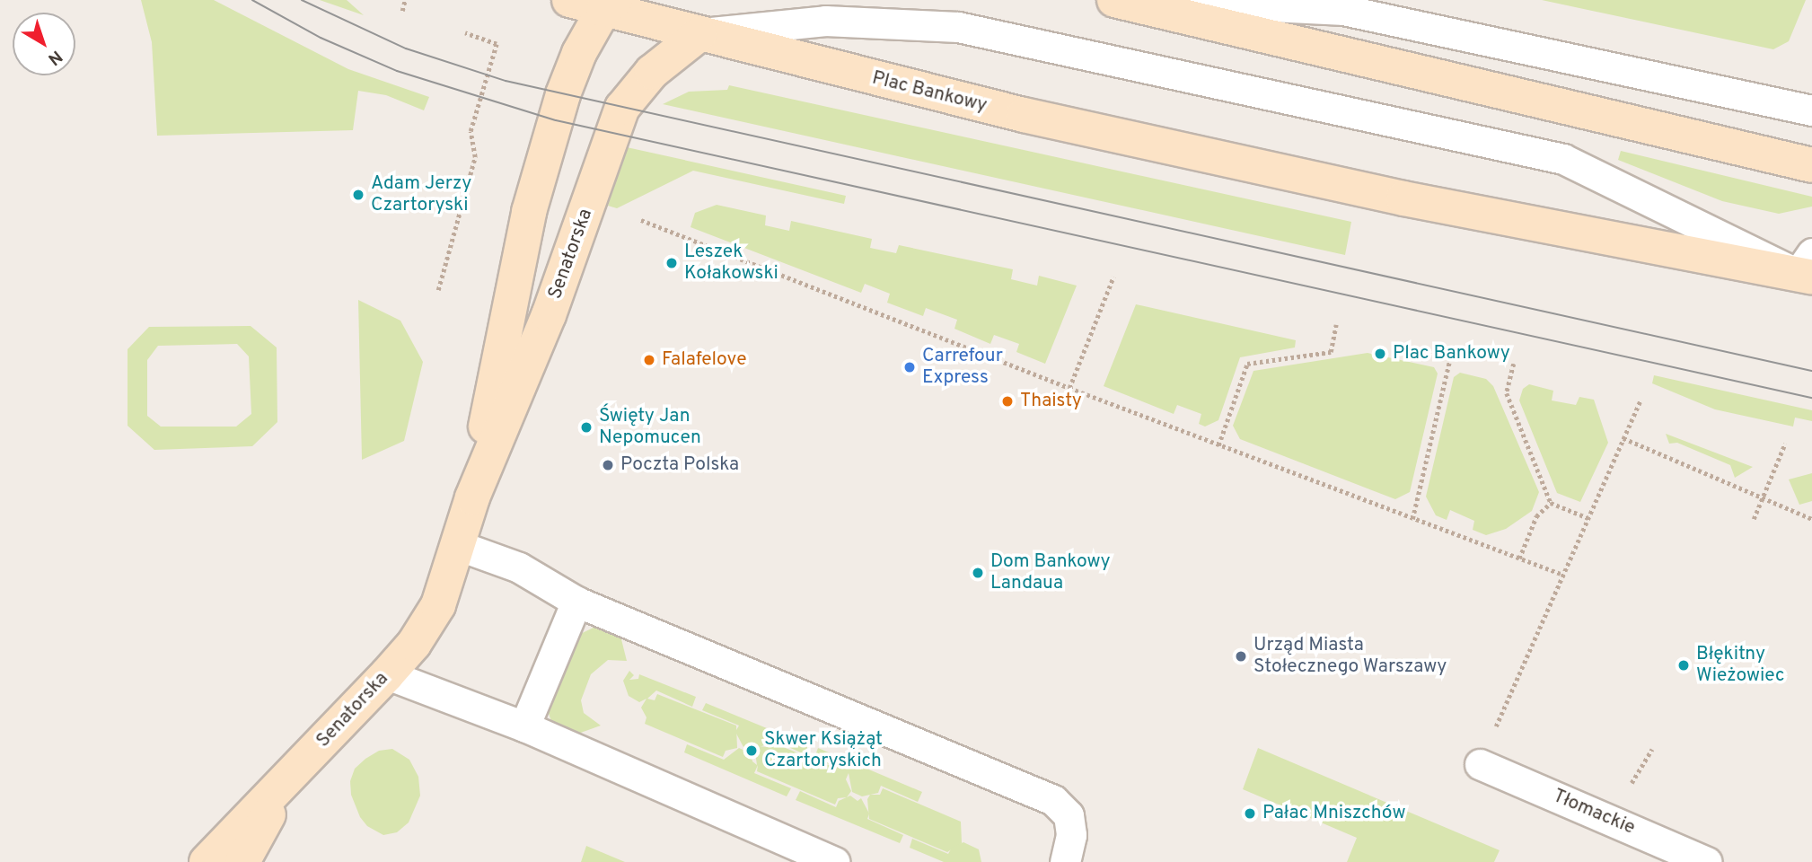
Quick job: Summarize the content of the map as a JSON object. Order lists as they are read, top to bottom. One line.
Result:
{"streets":{"main road":["Plac Bankowy","Senatorska"],"lane":["Tłomackie"]},"crossings":[["Plac Bankowy","Senatorska"]],"places":["Adam Jerzy Czartoryski","Leszek Kołakowski","Plac Bankowy","Falafelove","Carrefour Express","Thaisty","Święty Jan Nepomucen","Poczta Polska","Dom Bankowy Landaua","Urząd Miasta Stołecznego Warszawy","Błękitny Wieżowiec","Skwer Książąt Czartoryskich","Pałac Mniszchów"],"north":"bottom right"}
